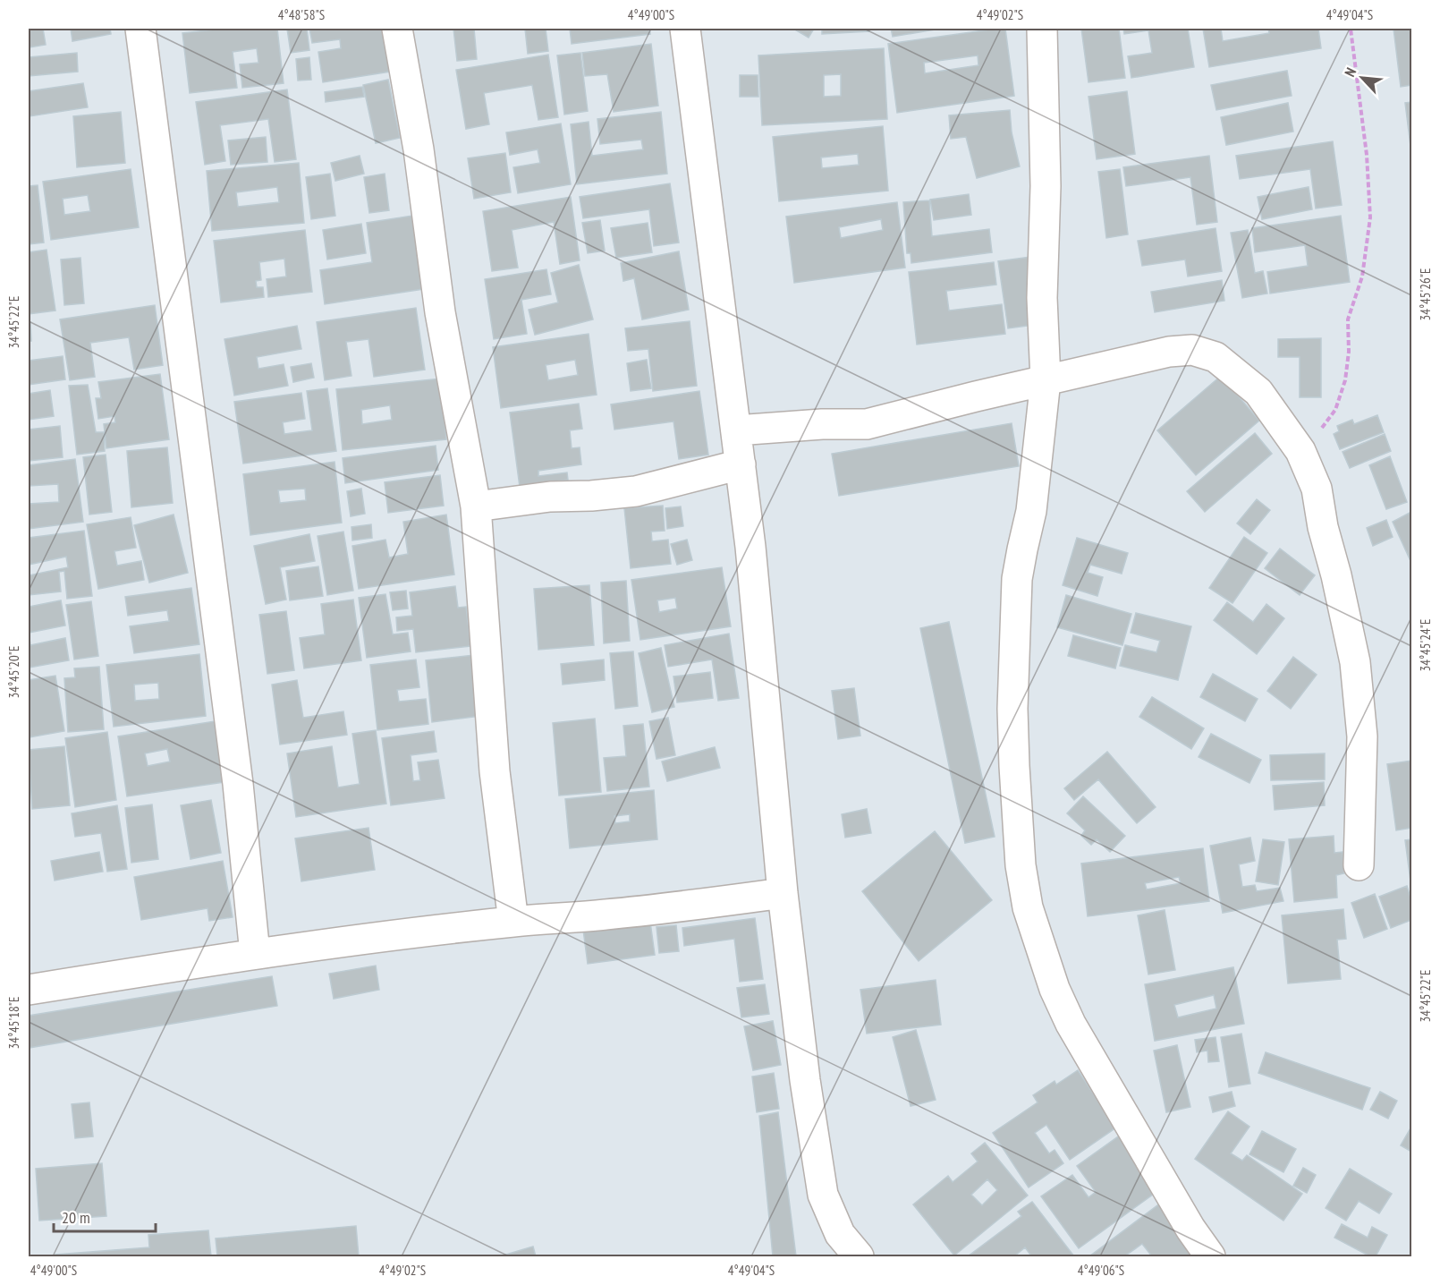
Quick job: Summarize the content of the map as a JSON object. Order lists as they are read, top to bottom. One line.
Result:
{"scale_bar":"20 m","north":"top left","coordinates":["4°48'58\"S","4°49'00\"S","4°49'02\"S","4°49'04\"S","34°45'26\"E","34°45'22\"E","34°45'24\"E","34°45'20\"E","34°45'18\"E","4°49'06\"S"]}
